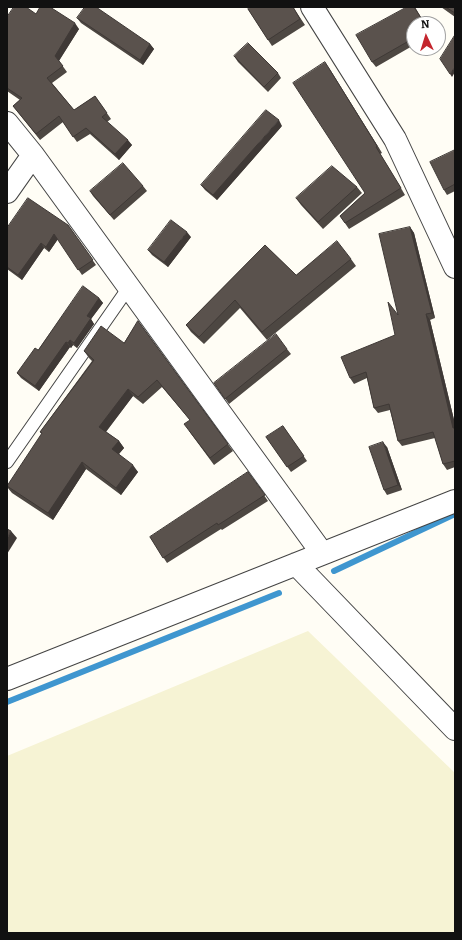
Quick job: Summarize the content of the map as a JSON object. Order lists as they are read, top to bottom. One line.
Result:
{"north":"top"}
